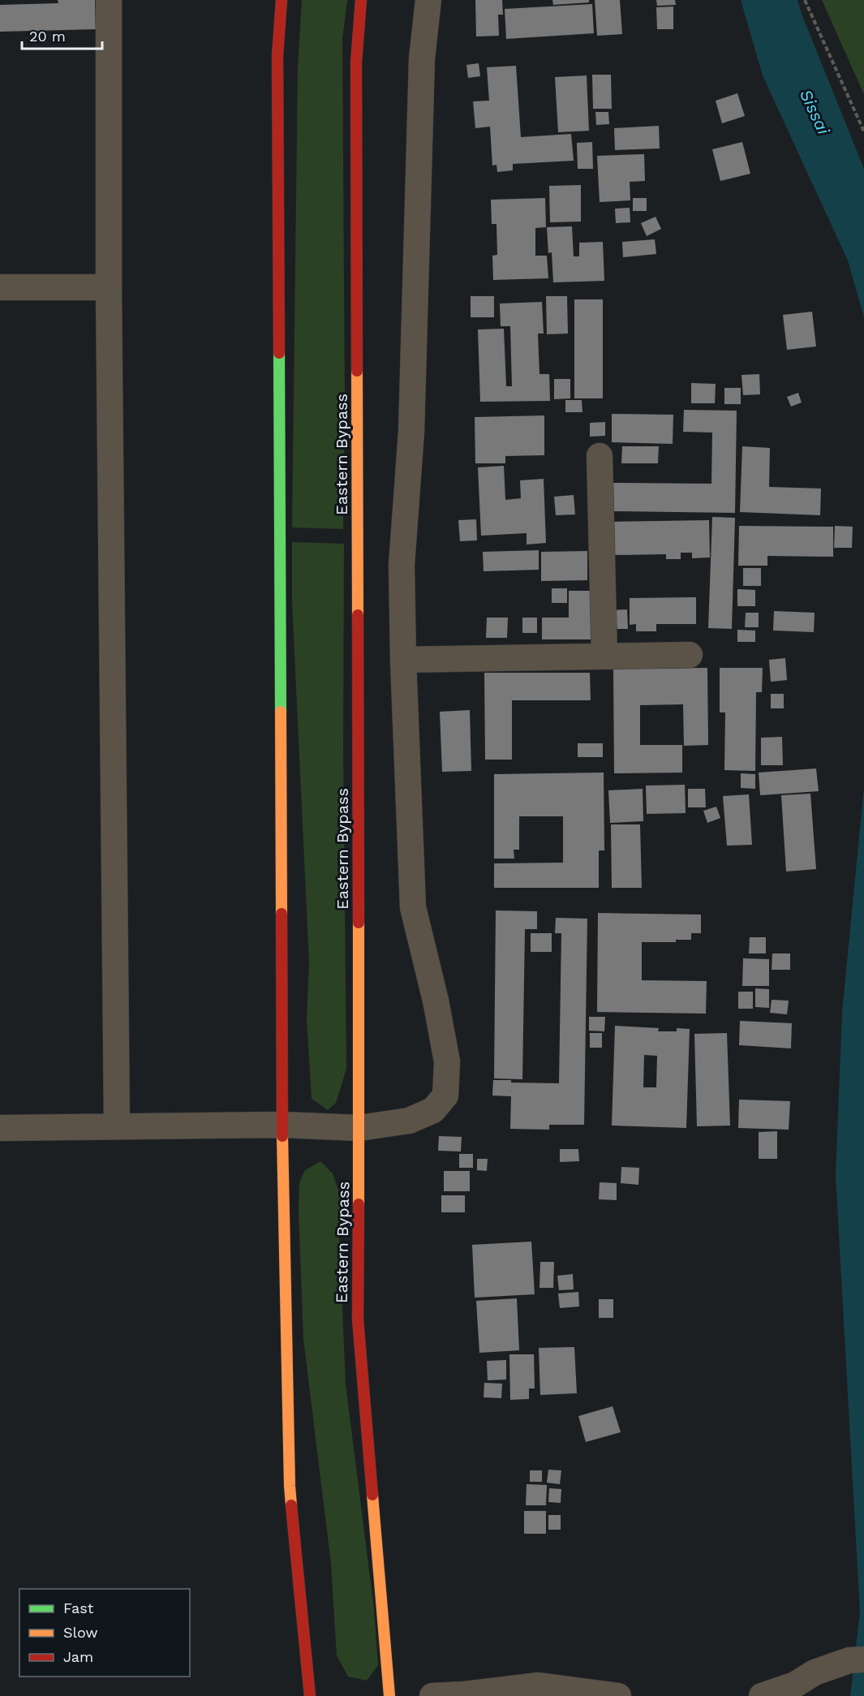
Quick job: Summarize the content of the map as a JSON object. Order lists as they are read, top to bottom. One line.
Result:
{"streets":{"highway":["Eastern Bypass"]},"water":["Sissai"],"legend":["Fast","Slow","Jam"],"scale_bar":"20 m"}
